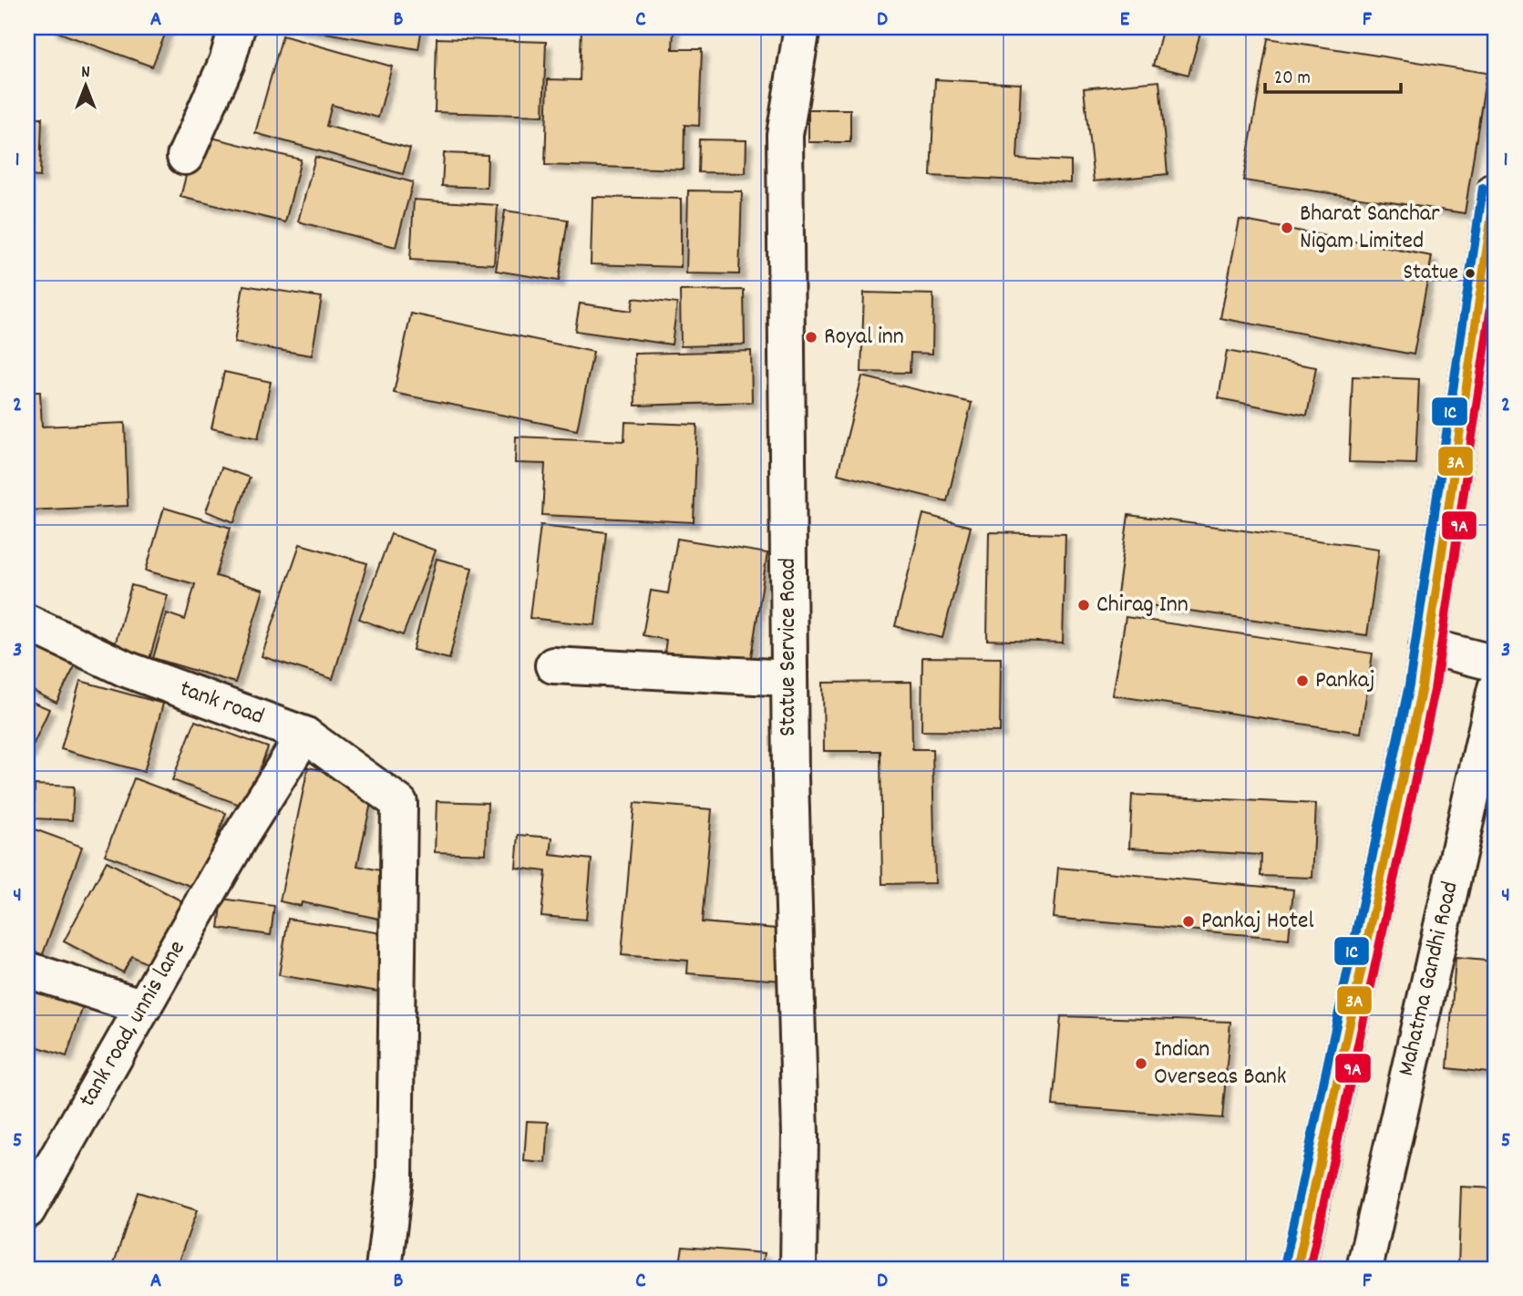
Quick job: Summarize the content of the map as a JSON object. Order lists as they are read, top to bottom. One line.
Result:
{"streets":{"street":["Statue Service Road","tank road","Mahatma Gandhi Road","tank road, unnis lane"]},"crossings":[["tank road","tank road, unnis lane"]],"places":["Bharat Sanchar Nigam Limited","Statue","Royal inn","Chirag Inn","Pankaj","Pankaj Hotel","Indian Overseas Bank"],"lines":["transit line 1C","transit line 3A","transit line 9A"],"scale_bar":"20 m","north":"top","grid":{"columns":["A","B","C","D","E","F"],"rows":["1","2","3","4","5"]}}
